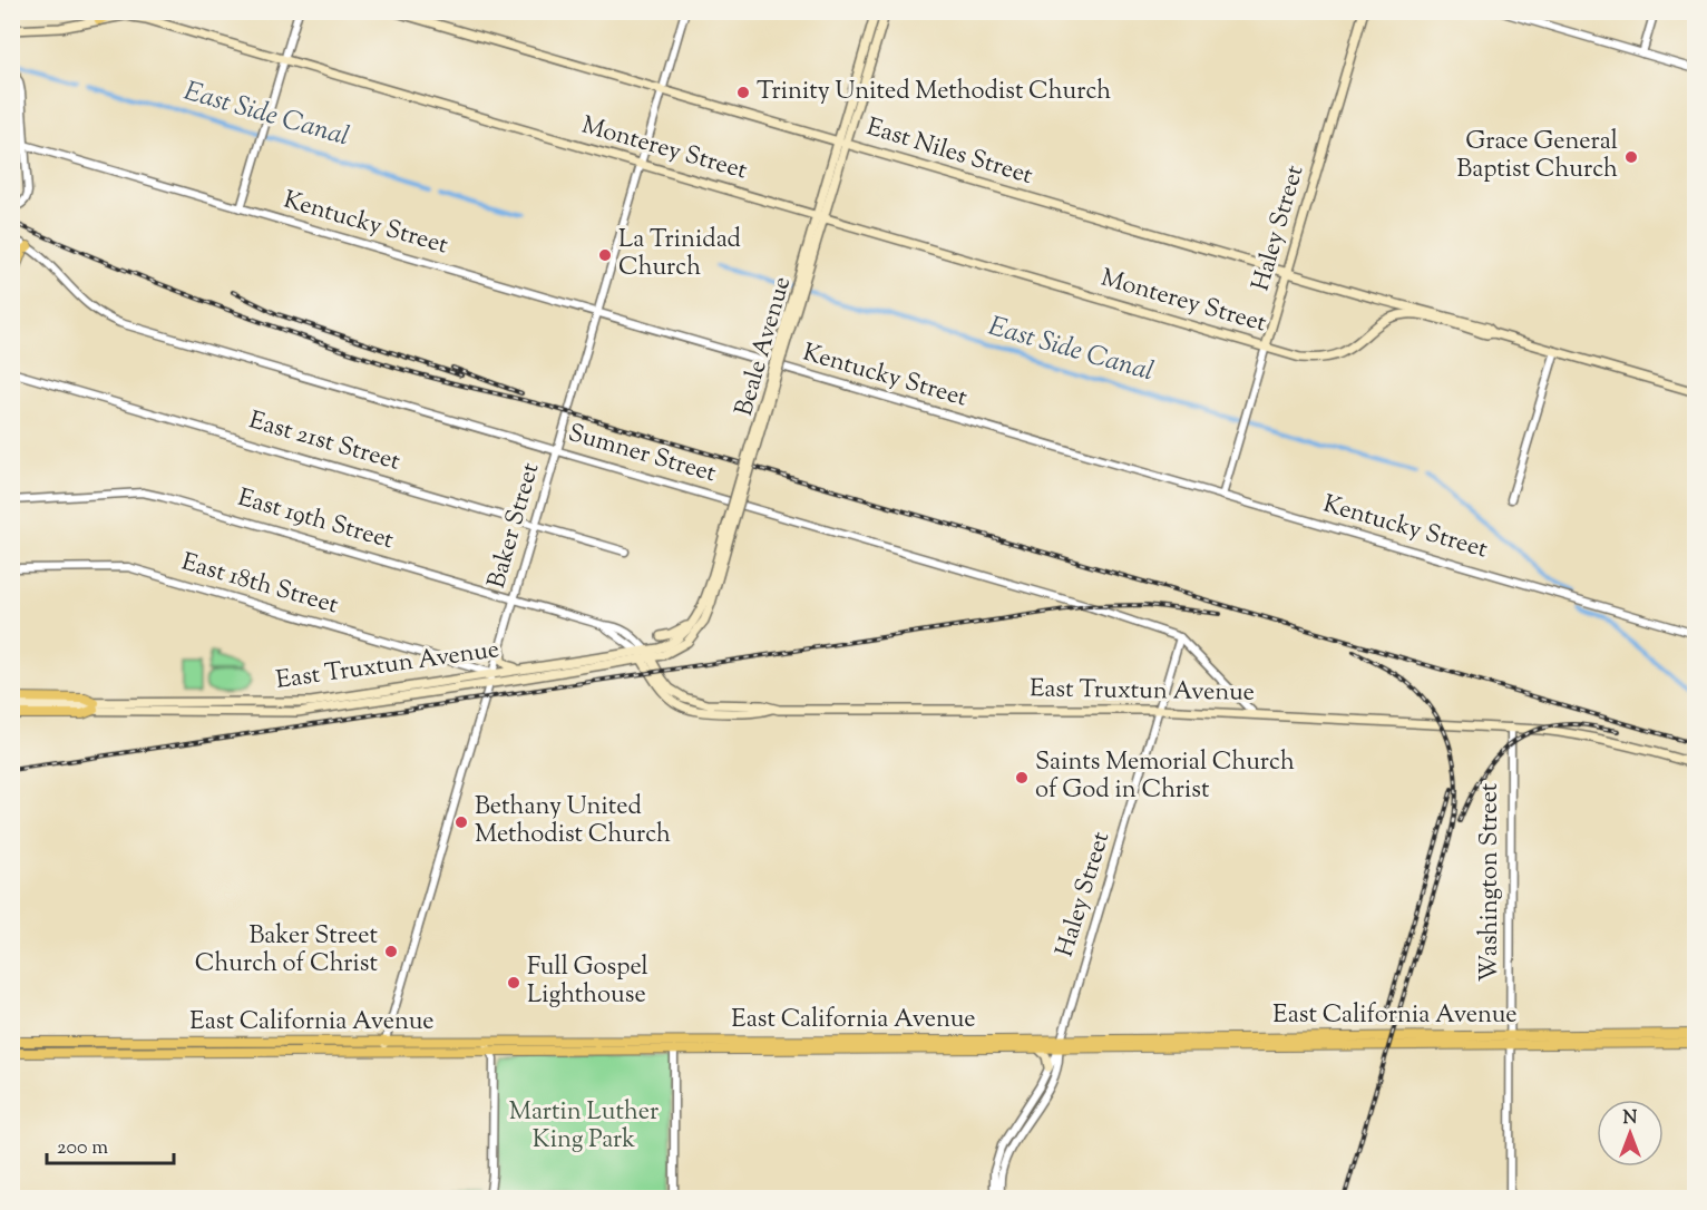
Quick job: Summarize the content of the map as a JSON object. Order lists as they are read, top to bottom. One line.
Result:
{"streets":{"main road":["Monterey Street","East Niles Street","Haley Street","Beale Avenue","East Truxtun Avenue","East California Avenue"],"street":["Kentucky Street","East 21st Street","Sumner Street","East 19th Street","Baker Street","East 18th Street","Washington Street"]},"crossings":[["Monterey Street","East Niles Street"],["Monterey Street","Haley Street"],["Monterey Street","Beale Avenue"],["Monterey Street","Baker Street"],["East Niles Street","Haley Street"],["East Niles Street","Beale Avenue"],["East Niles Street","Baker Street"],["Kentucky Street","Haley Street"],["Kentucky Street","Baker Street"],["Haley Street","Sumner Street"],["Haley Street","East Truxtun Avenue"],["Haley Street","East California Avenue"],["Beale Avenue","East 19th Street"],["Beale Avenue","East Truxtun Avenue"],["East 21st Street","Baker Street"],["Sumner Street","Baker Street"],["Sumner Street","East Truxtun Avenue"],["East 19th Street","Baker Street"],["East 19th Street","East Truxtun Avenue"],["Baker Street","East 18th Street"],["Baker Street","East Truxtun Avenue"],["Baker Street","East California Avenue"],["East 18th Street","East Truxtun Avenue"],["East Truxtun Avenue","Washington Street"],["Washington Street","East California Avenue"]],"water":["East Side Canal"],"parks":["Martin Luther King Park"],"places":["Trinity United Methodist Church","Grace General Baptist Church","La Trinidad Church","Saints Memorial Church of God in Christ","Bethany United Methodist Church","Baker Street Church of Christ","Full Gospel Lighthouse"],"scale_bar":"200 m","north":"top"}
